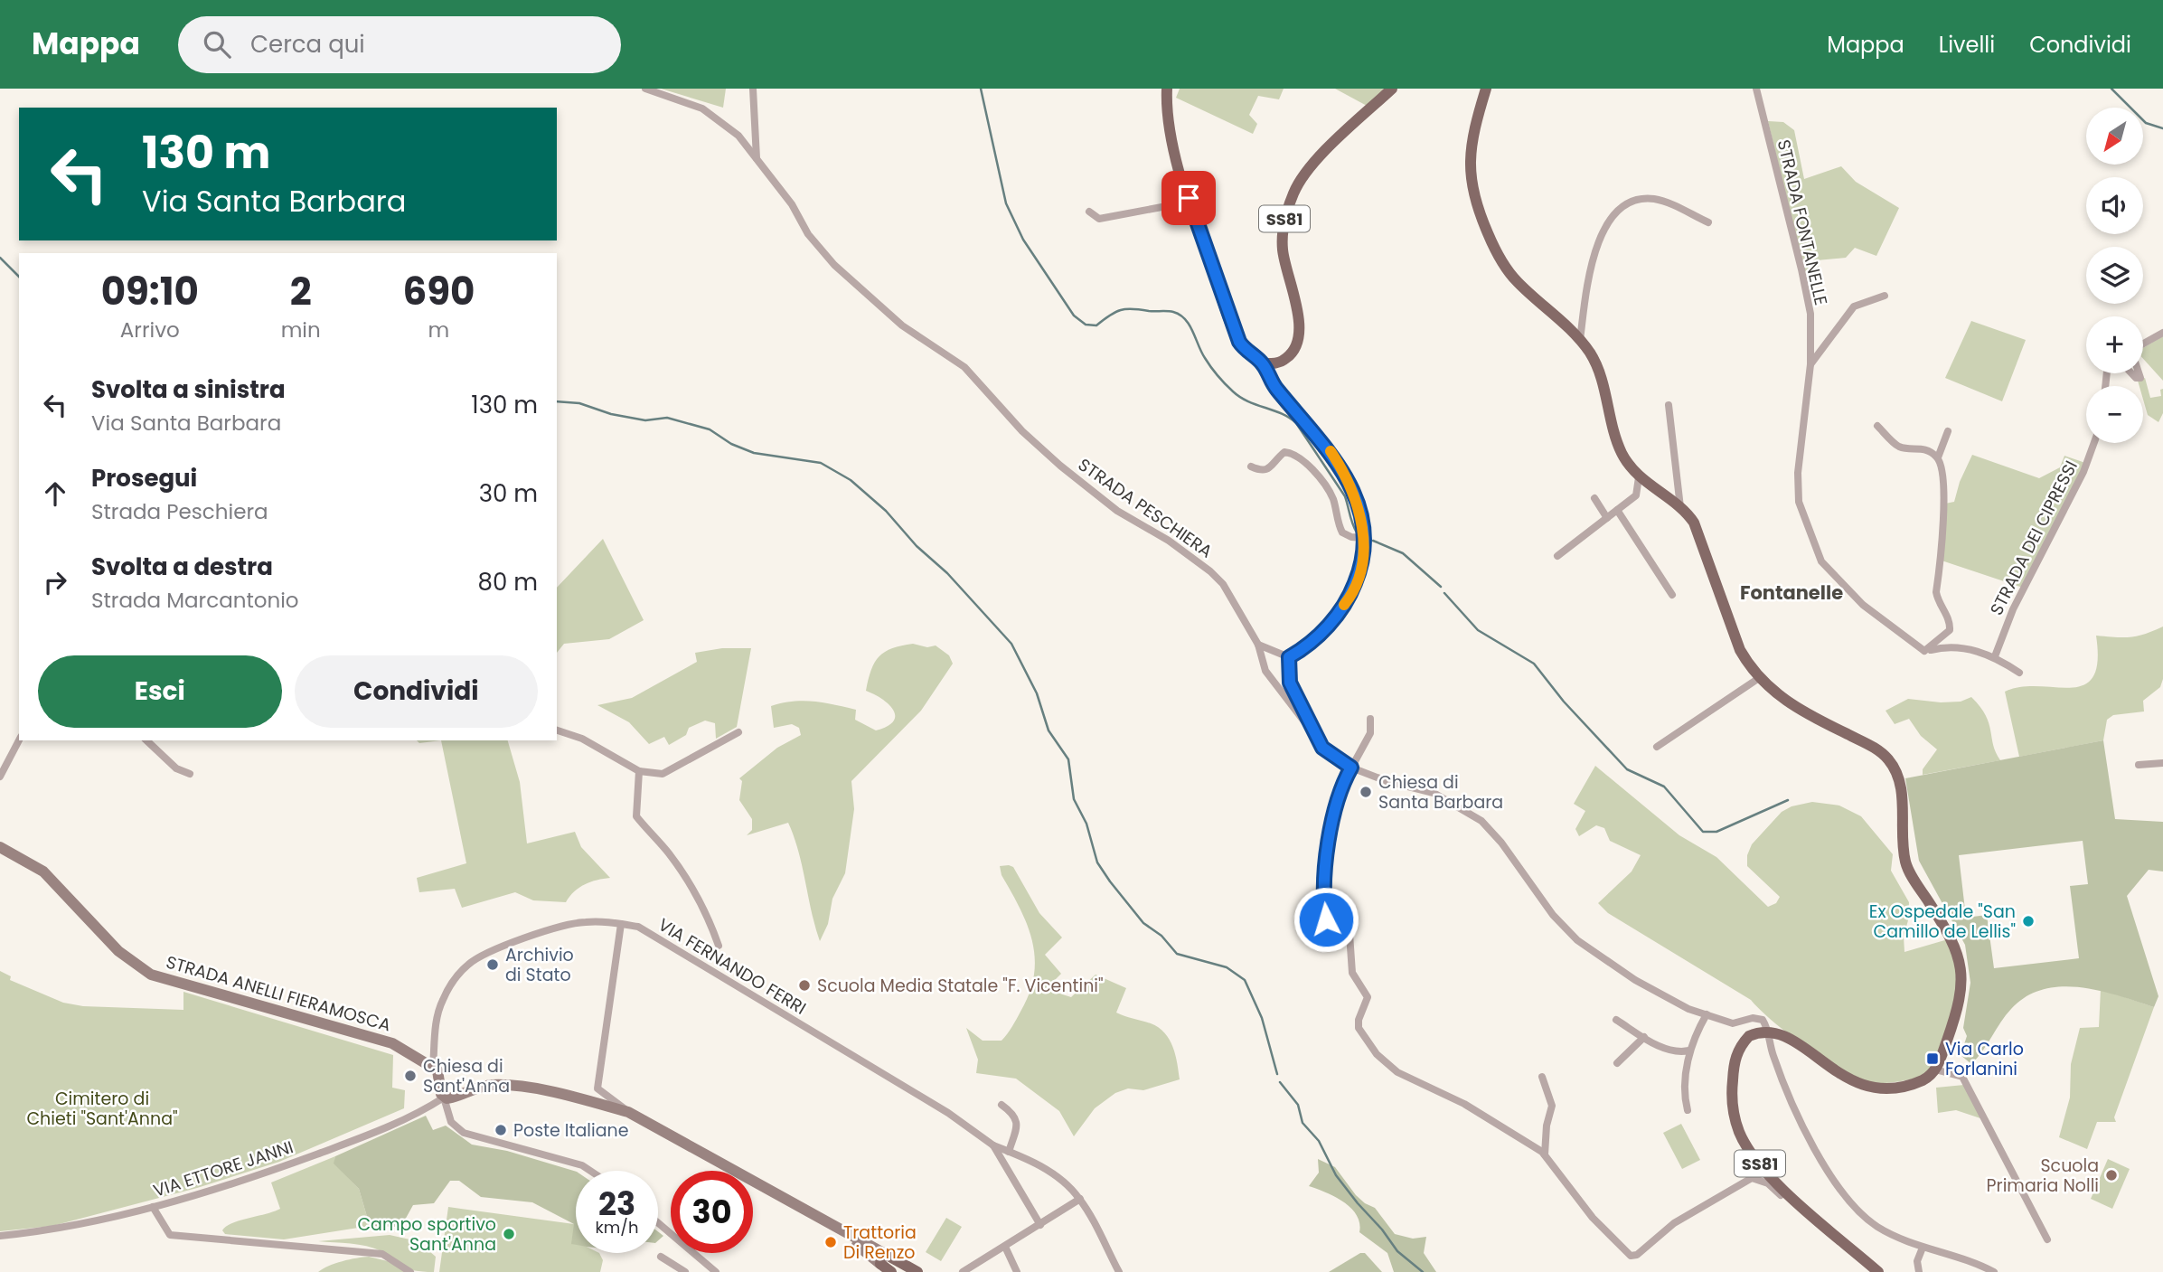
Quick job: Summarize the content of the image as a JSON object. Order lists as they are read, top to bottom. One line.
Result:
{"streets":{"main road":["SS81"],"street":["STRADA FONTANELLE","STRADA PESCHIERA","STRADA DEI CIPRESSI","VIA FERNANDO FERRI","STRADA ANELLI FIERAMOSCA","VIA ETTORE JANNI"]},"crossings":[["VIA FERNANDO FERRI","STRADA ANELLI FIERAMOSCA"]],"districts":["Fontanelle"],"parks":["Cimitero di Chieti \"Sant'Anna\""],"places":{"other":["Chiesa di Santa Barbara","Ex Ospedale \"San Camillo de Lellis\"","Archivio di Stato","Scuola Media Statale \"F. Vicentini\"","Chiesa di Sant'Anna","Poste Italiane","Scuola Primaria Nolli","Campo sportivo Sant'Anna","Trattoria Di Renzo"],"transit":["Via Carlo Forlanini"]},"north":"bottom left","page":{"header":"Mappa","search":"Cerca qui","nav":["Mappa","Livelli","Condividi"],"map_buttons":["+","−"],"turn":["130 m","Via Santa Barbara"],"eta":["09:10","Arrivo","2","min","690","m"],"list":[{"name":"Svolta a sinistra","note":"Via Santa Barbara","value":"130 m"},{"name":"Prosegui","note":"Strada Peschiera","value":"30 m"},{"name":"Svolta a destra","note":"Strada Marcantonio","value":"80 m"}],"buttons":["Esci","Condividi"],"speed":"23 km/h","limit":"30"}}
